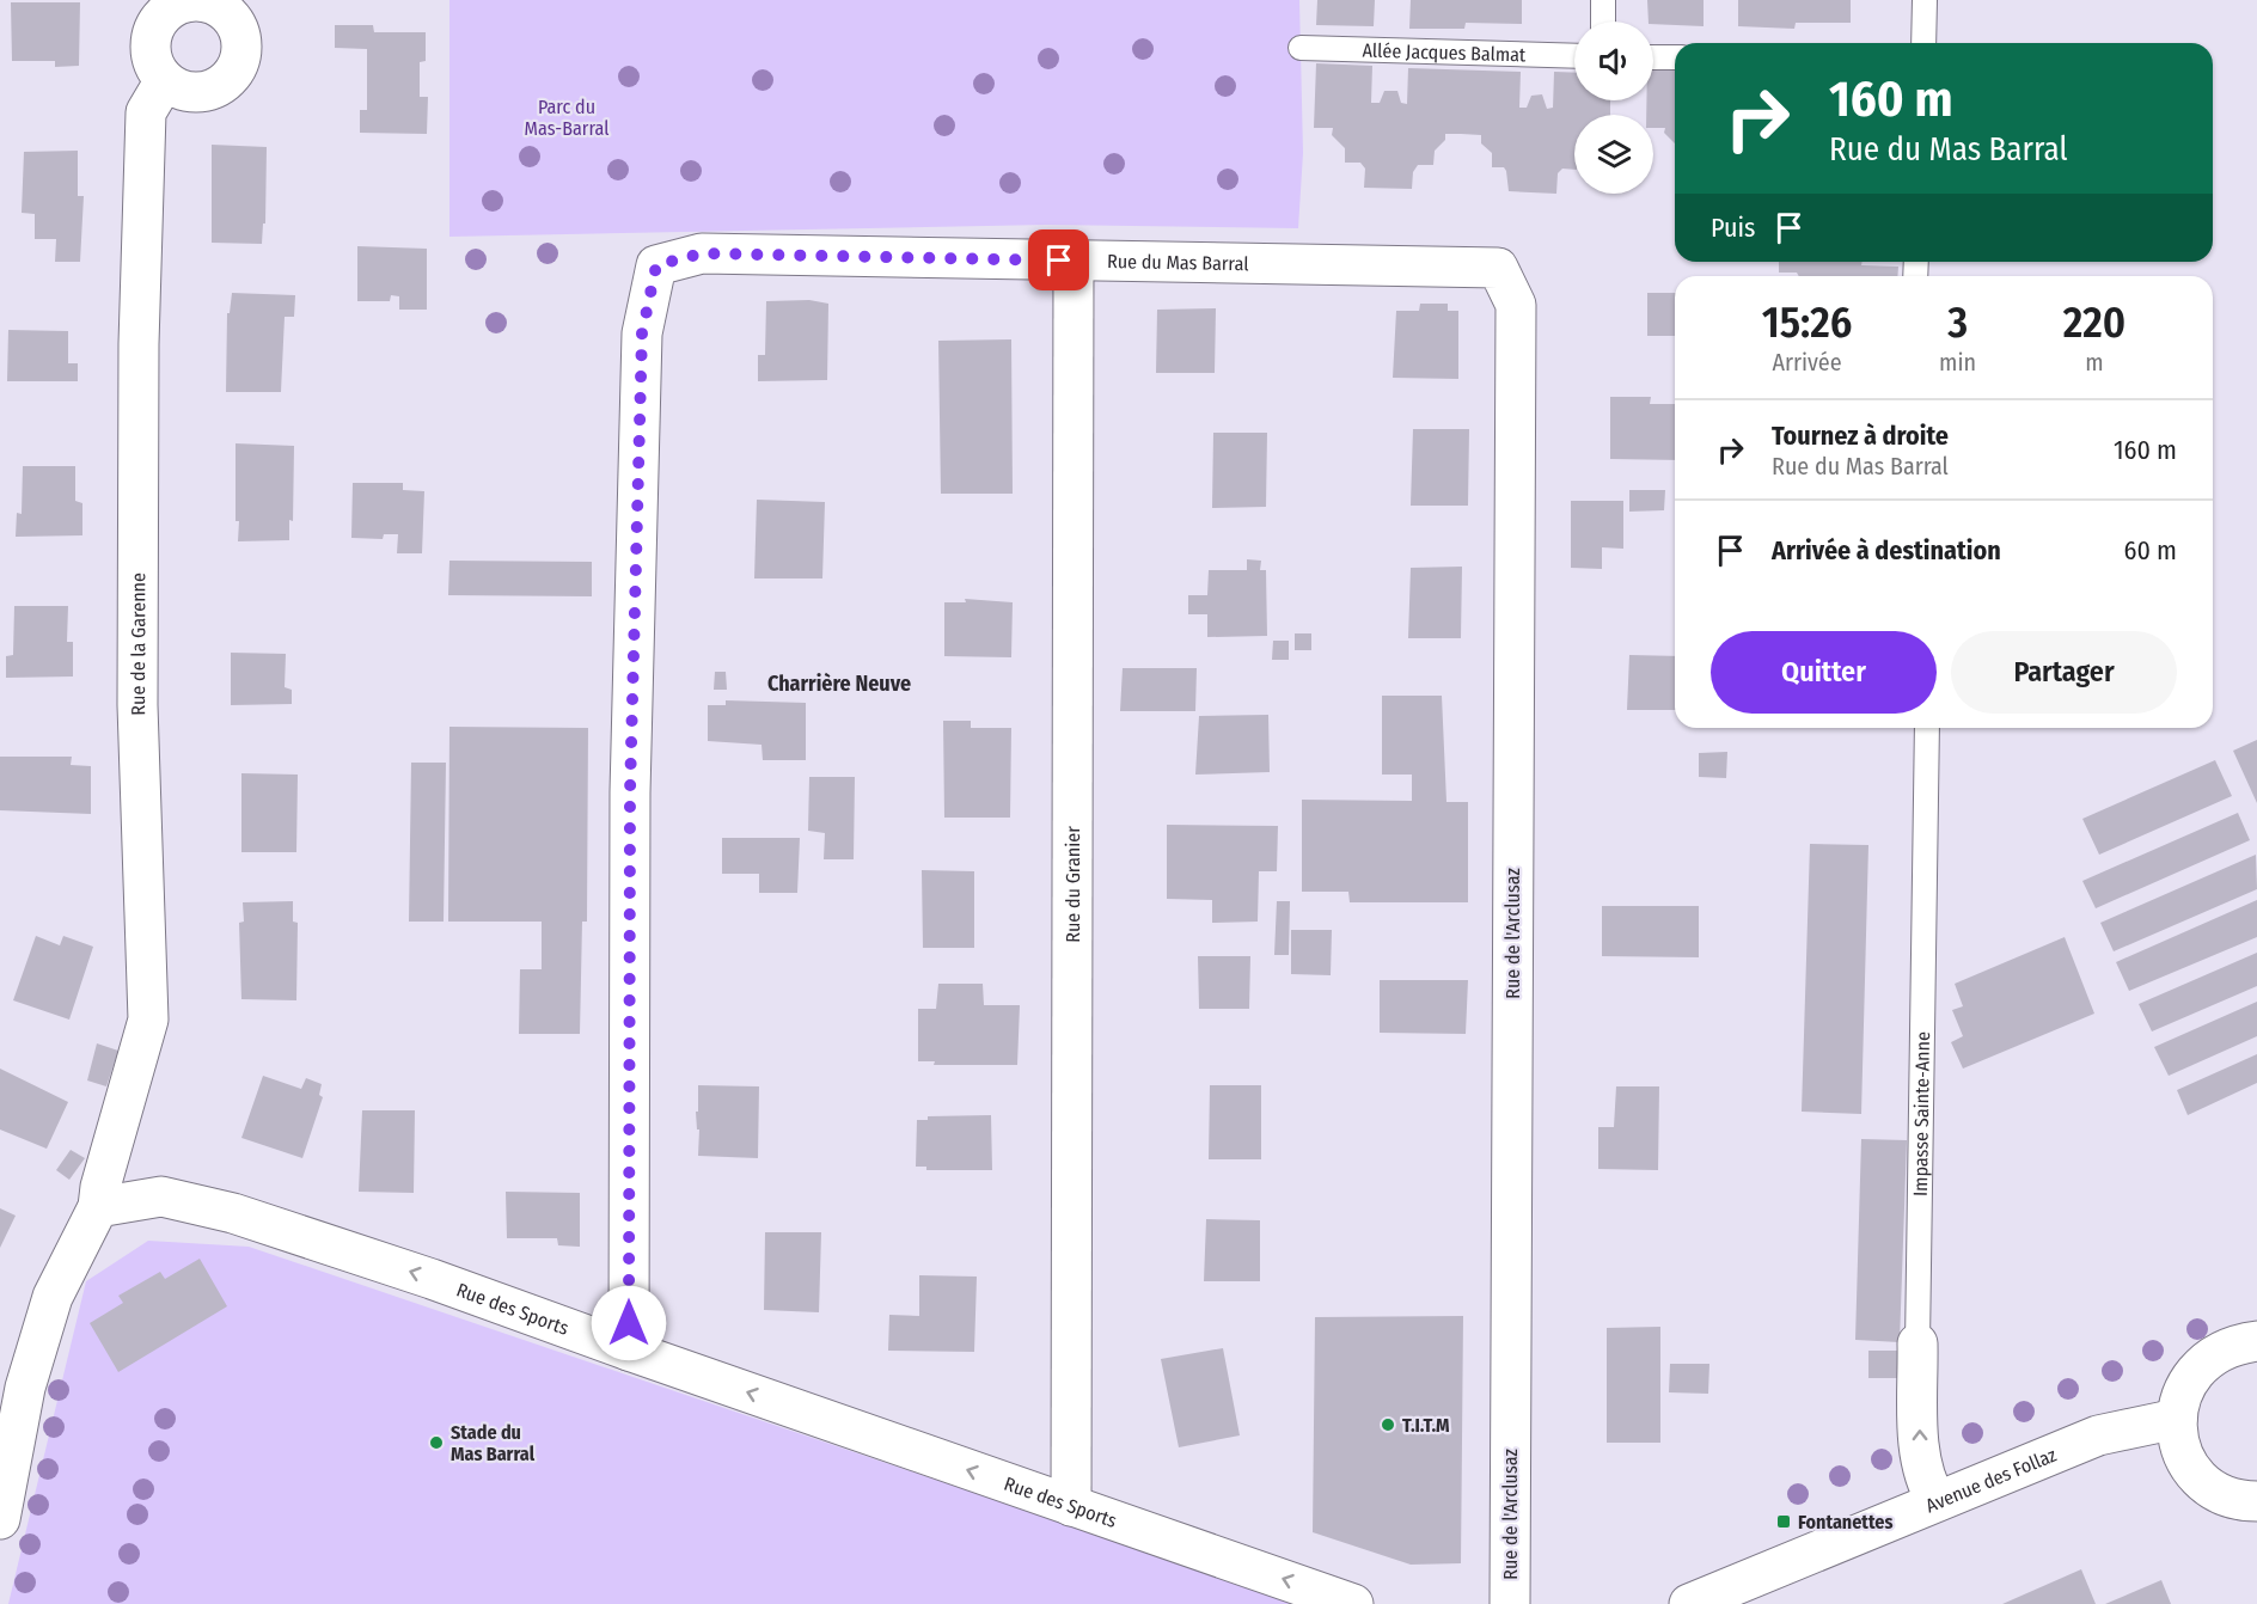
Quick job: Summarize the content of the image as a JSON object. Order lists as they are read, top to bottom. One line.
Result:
{"streets":{"street":["Rue du Mas Barral","Rue de la Garenne","Rue du Granier","Rue de l'Arclusaz","Impasse Sainte-Anne","Rue des Sports","Avenue des Follaz"],"lane":["Allée Jacques Balmat"]},"crossings":[["Rue du Mas Barral","Rue du Granier"],["Rue du Mas Barral","Rue de l'Arclusaz"],["Rue du Mas Barral","Rue des Sports"],["Rue de la Garenne","Rue des Sports"],["Rue du Granier","Rue des Sports"],["Impasse Sainte-Anne","Avenue des Follaz"]],"one_way":["Rue des Sports"],"districts":["Charrière Neuve"],"parks":["Parc du Mas-Barral"],"places":{"other":["T.I.T.M","Stade du Mas Barral"],"transit":["Fontanettes"]},"page":{"turn":["160 m","Rue du Mas Barral"],"then":"Puis","eta":["15:26","Arrivée","3","min","220","m"],"list":[{"name":"Tournez à droite","note":"Rue du Mas Barral","value":"160 m"},{"name":"Arrivée à destination","value":"60 m"}],"buttons":["Quitter","Partager"]}}
